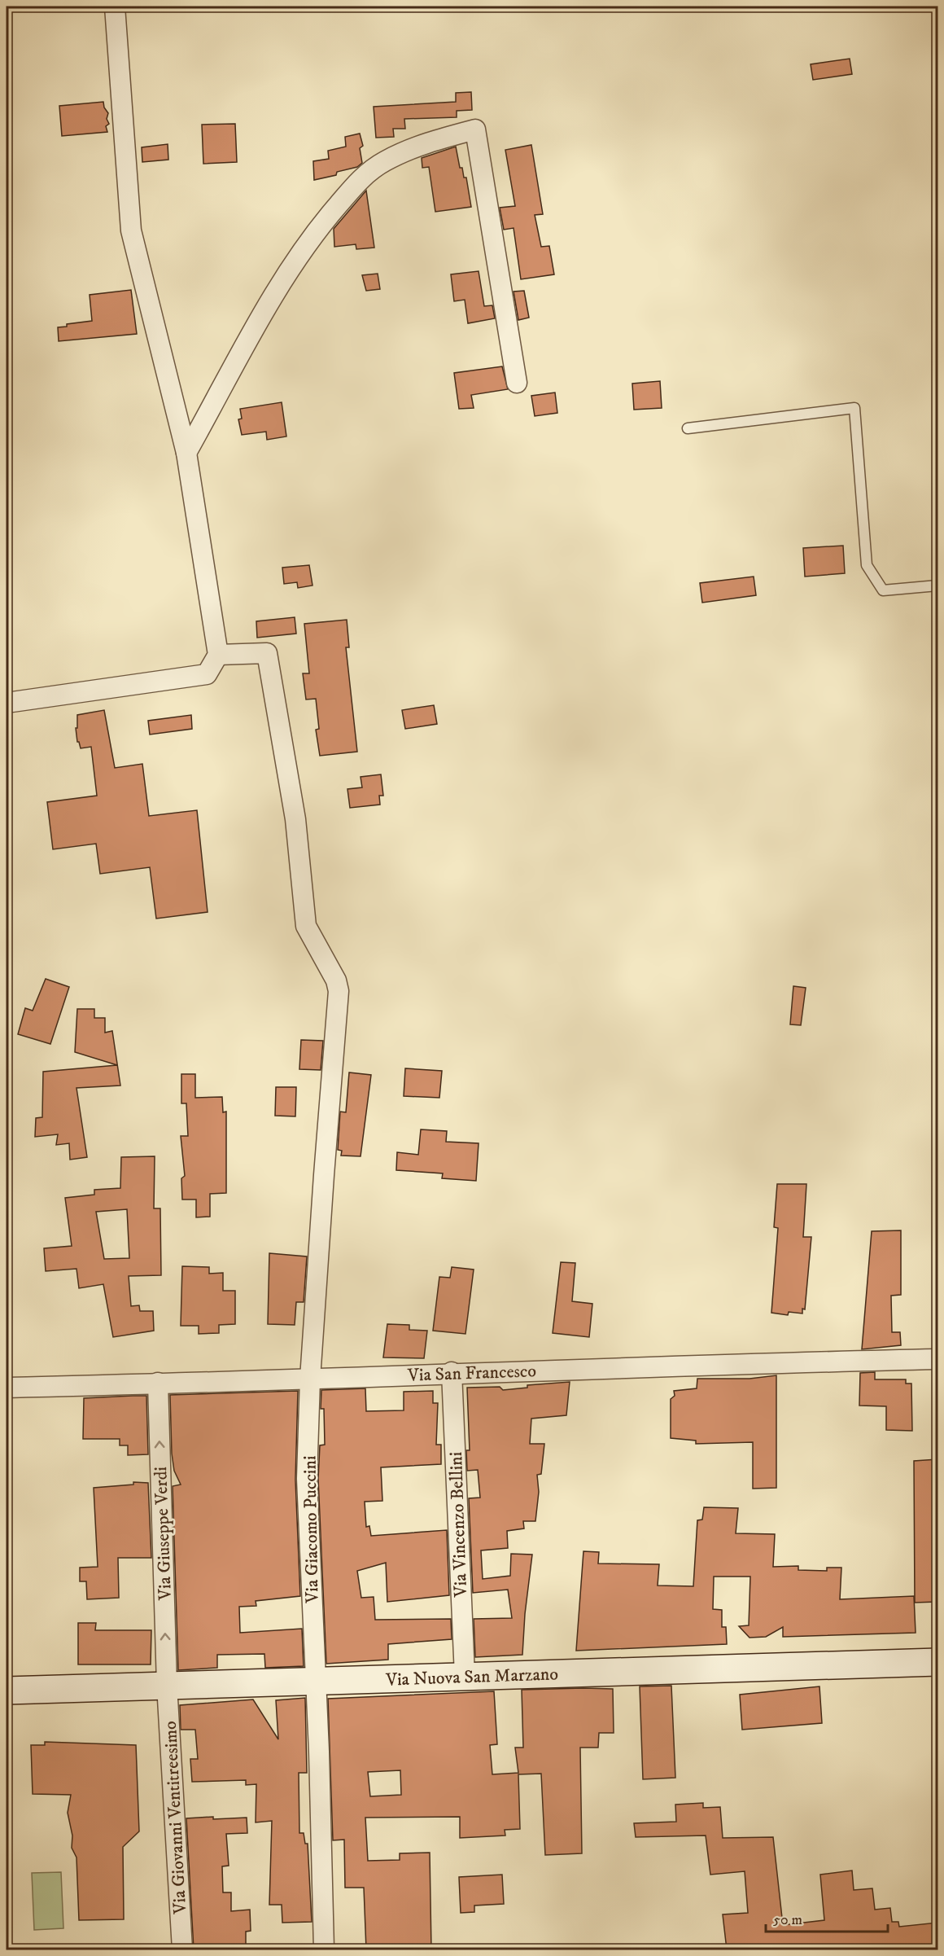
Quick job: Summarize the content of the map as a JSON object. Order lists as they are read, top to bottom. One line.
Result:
{"streets":{"main road":["Via Nuova San Marzano"],"street":["Via San Francesco","Via Vincenzo Bellini","Via Giacomo Puccini","Via Giuseppe Verdi","Via Giovanni Ventitreesimo"]},"crossings":[["Via San Francesco","Via Vincenzo Bellini"],["Via San Francesco","Via Giacomo Puccini"],["Via San Francesco","Via Giuseppe Verdi"],["Via Vincenzo Bellini","Via Nuova San Marzano"],["Via Giacomo Puccini","Via Nuova San Marzano"],["Via Giuseppe Verdi","Via Nuova San Marzano"],["Via Giuseppe Verdi","Via Giovanni Ventitreesimo"],["Via Nuova San Marzano","Via Giovanni Ventitreesimo"]],"one_way":["Via Giuseppe Verdi"],"scale_bar":"50 m"}
